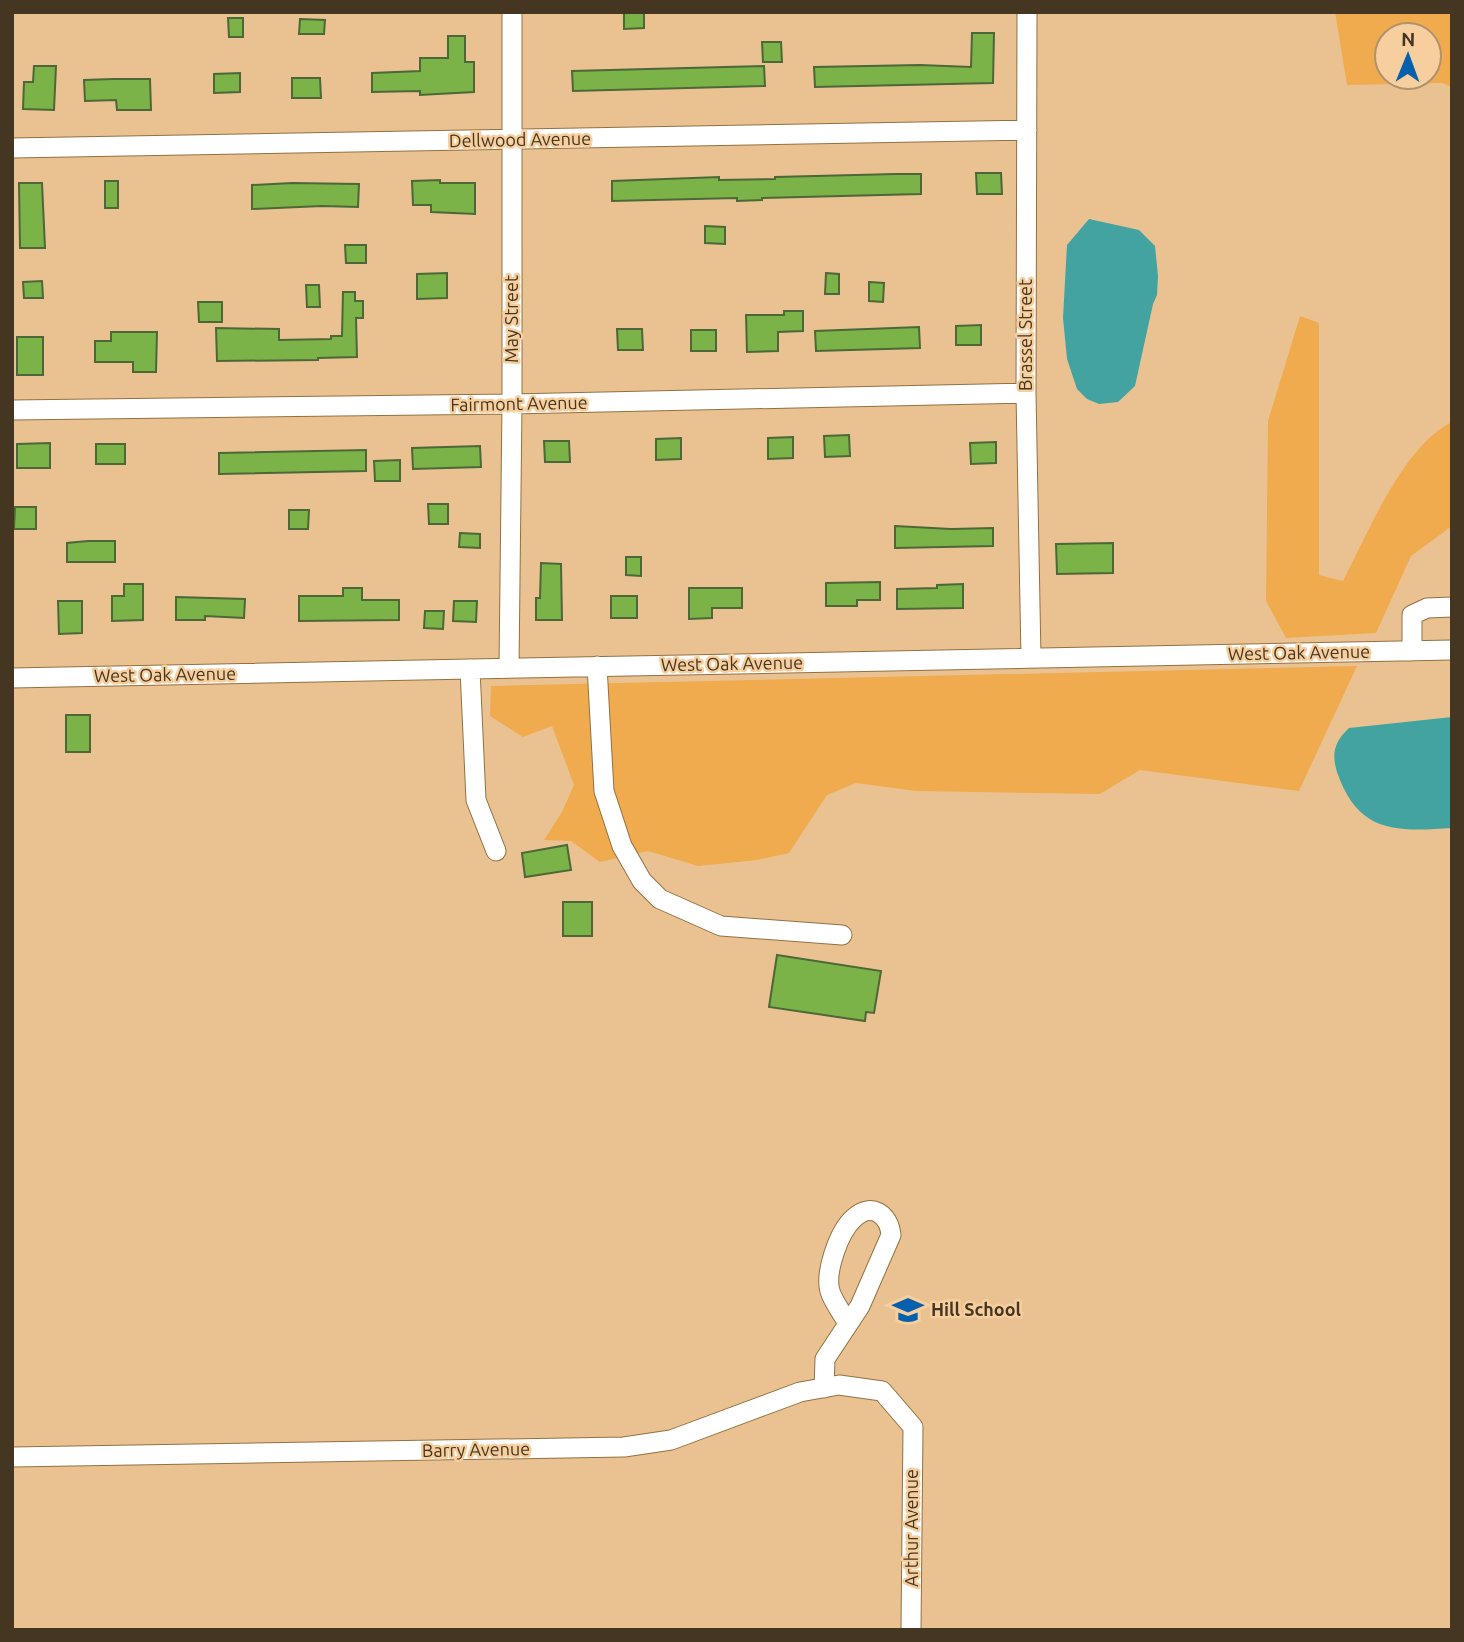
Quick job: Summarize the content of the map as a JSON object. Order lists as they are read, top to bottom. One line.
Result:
{"streets":{"street":["Dellwood Avenue","May Street","Brassel Street","Fairmont Avenue","West Oak Avenue","Barry Avenue","Arthur Avenue"]},"crossings":[["Dellwood Avenue","May Street"],["Dellwood Avenue","Brassel Street"],["May Street","Fairmont Avenue"],["May Street","West Oak Avenue"],["Brassel Street","Fairmont Avenue"],["Brassel Street","West Oak Avenue"],["Barry Avenue","Arthur Avenue"]],"places":{"school or university":["Hill School"]},"north":"top"}
